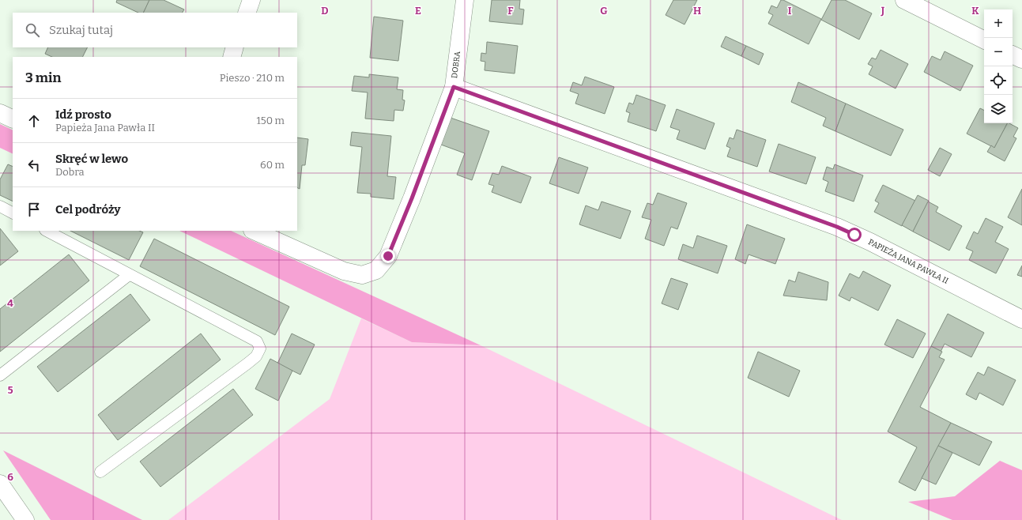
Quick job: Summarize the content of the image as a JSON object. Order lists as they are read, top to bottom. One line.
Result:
{"streets":{"street":["DOBRA","PAPIEŻA JANA PAWŁA II"]},"crossings":[["DOBRA","PAPIEŻA JANA PAWŁA II"]],"page":{"map_buttons":["+","−"],"search":"Szukaj tutaj","heading":["3 min","Pieszo · 210 m"],"list":[["Idź prosto","Papieża Jana Pawła II","150 m"],["Skręć w lewo","Dobra","60 m"],"Cel podróży"]},"grid":{"columns":["D","E","F","G","H","I","J","K"],"rows":["4","5","6"]}}
